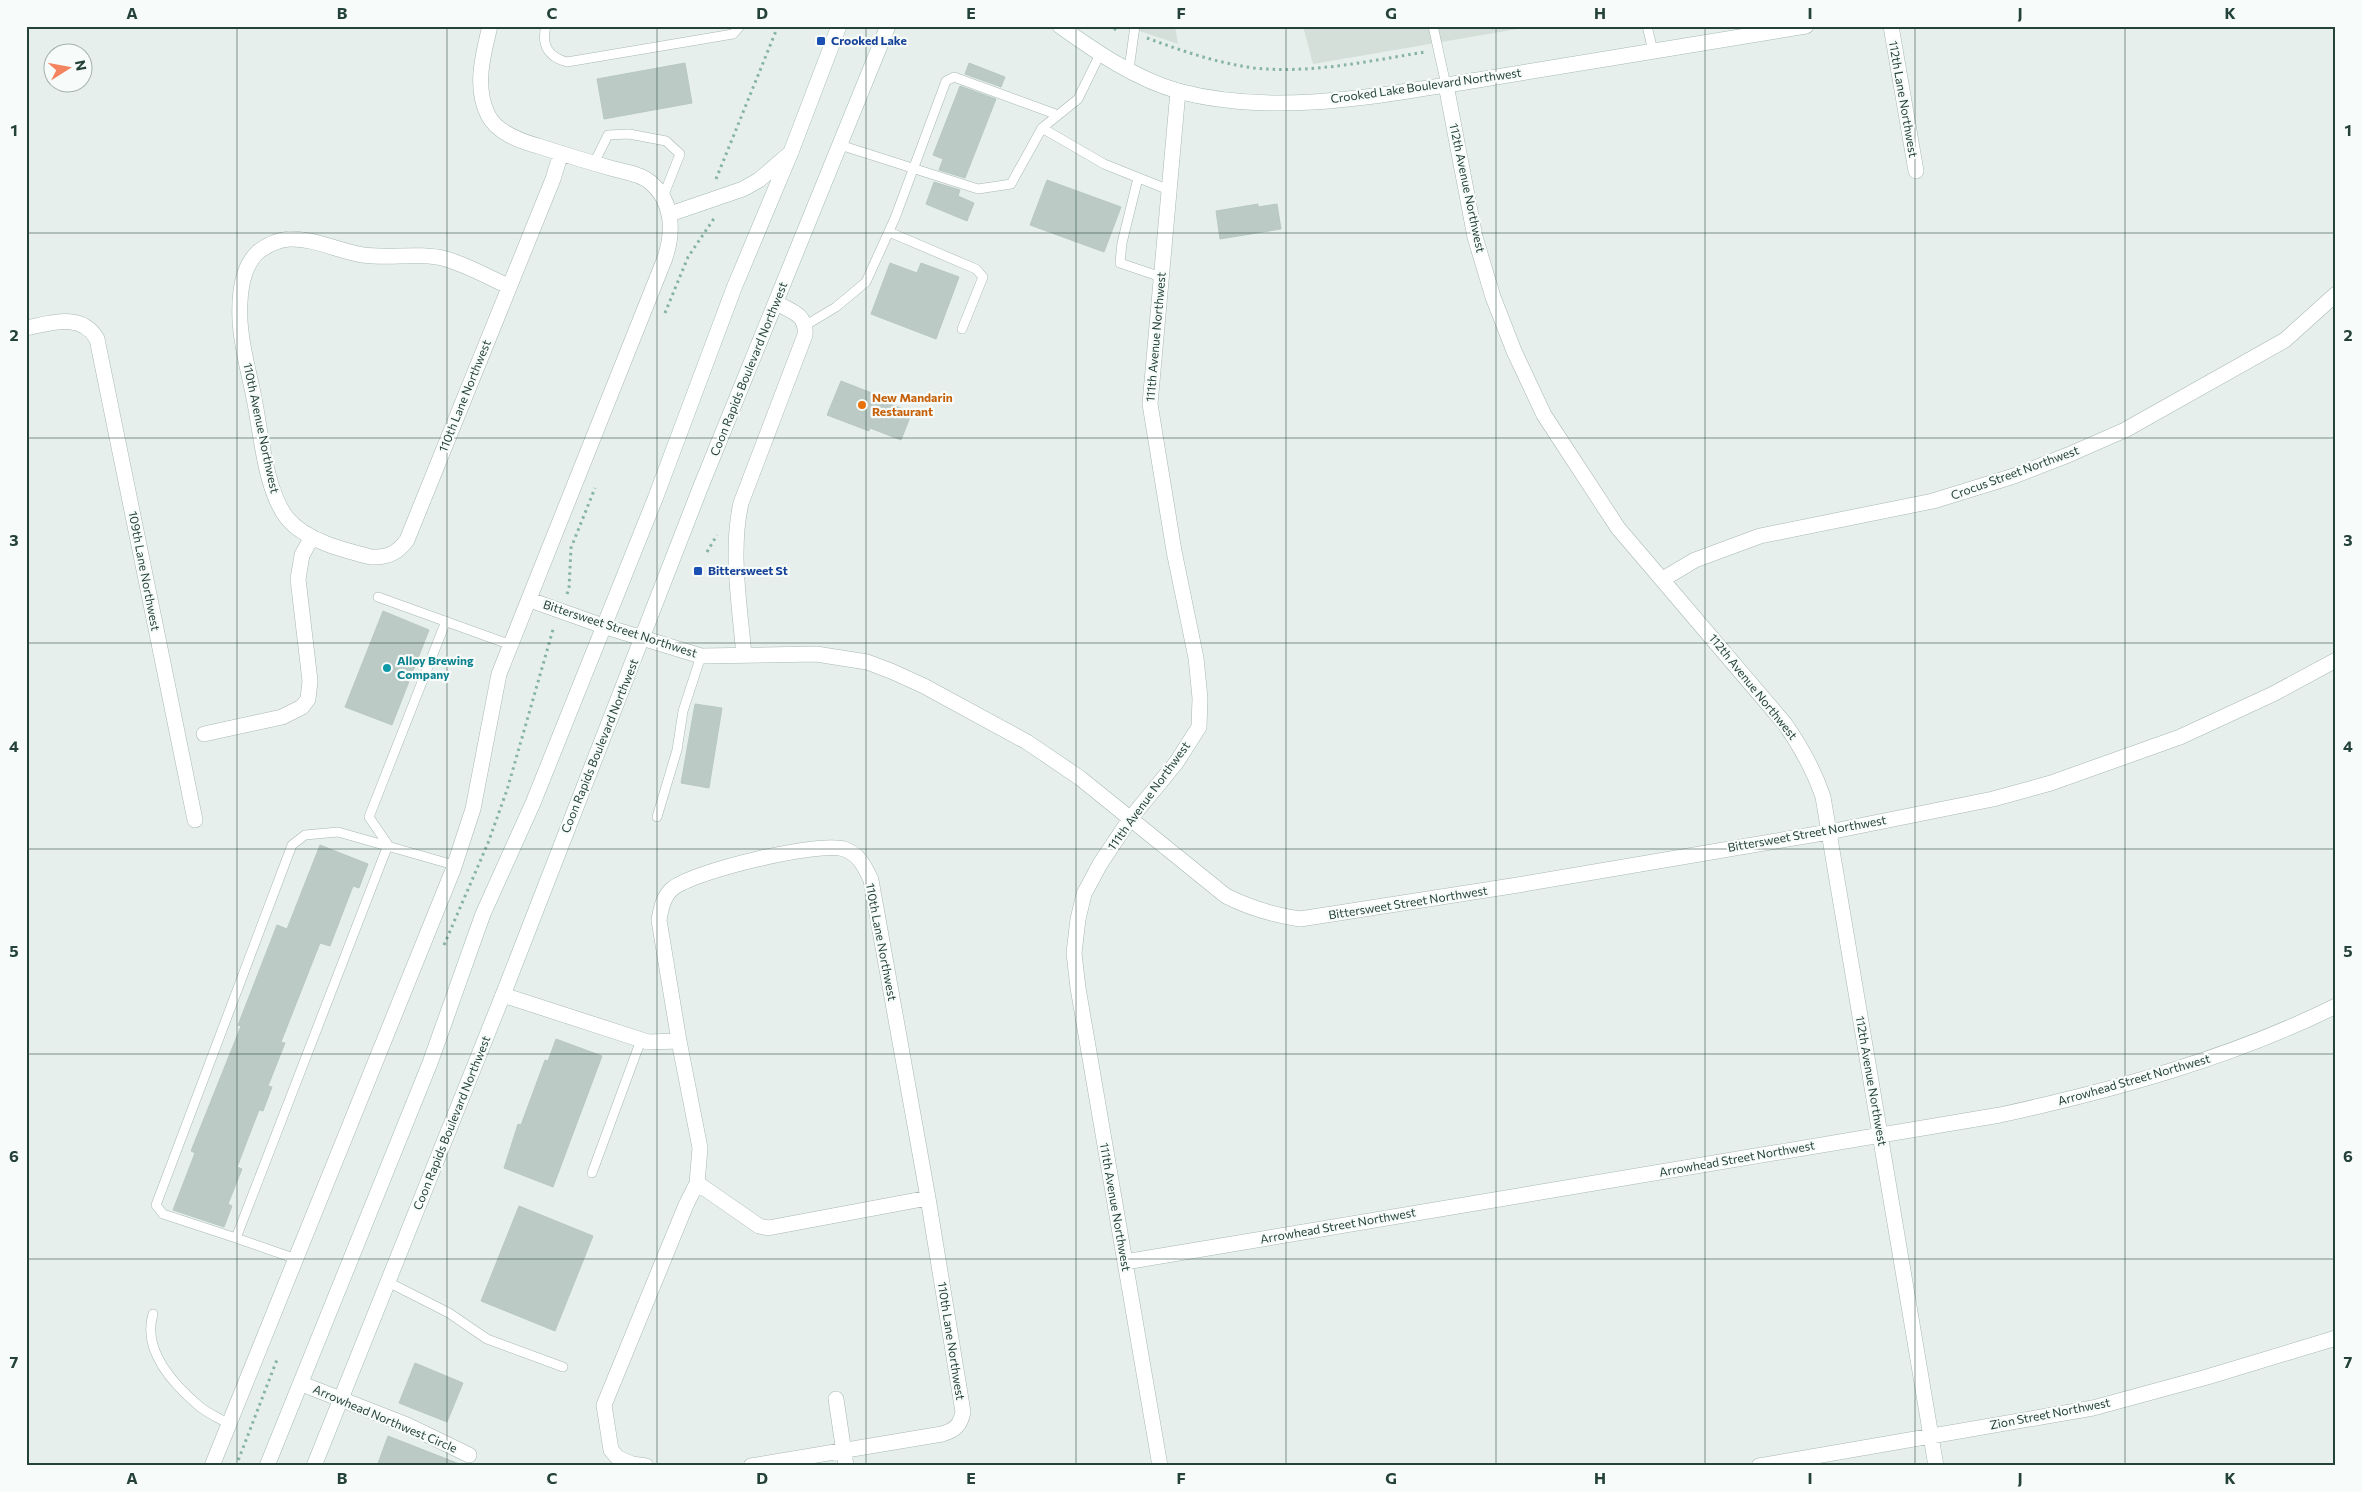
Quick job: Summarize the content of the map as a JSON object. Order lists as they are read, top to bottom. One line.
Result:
{"streets":{"street":["Crooked Lake Boulevard Northwest","112th Lane Northwest","112th Avenue Northwest","111th Avenue Northwest","Coon Rapids Boulevard Northwest","110th Lane Northwest","110th Avenue Northwest","Crocus Street Northwest","109th Lane Northwest","Bittersweet Street Northwest","Arrowhead Street Northwest","Zion Street Northwest","Arrowhead Northwest Circle"]},"crossings":[["Crooked Lake Boulevard Northwest","112th Avenue Northwest"],["Crooked Lake Boulevard Northwest","111th Avenue Northwest"],["112th Avenue Northwest","Crocus Street Northwest"],["112th Avenue Northwest","Bittersweet Street Northwest"],["112th Avenue Northwest","Arrowhead Street Northwest"],["112th Avenue Northwest","Zion Street Northwest"],["111th Avenue Northwest","Bittersweet Street Northwest"],["111th Avenue Northwest","Arrowhead Street Northwest"],["Coon Rapids Boulevard Northwest","Bittersweet Street Northwest"],["Coon Rapids Boulevard Northwest","Arrowhead Northwest Circle"],["110th Lane Northwest","110th Avenue Northwest"]],"places":{"transit":["Crooked Lake","Bittersweet St"],"other":["New Mandarin Restaurant","Alloy Brewing Company"]},"north":"right","grid":{"columns":["A","B","C","D","E","F","G","H","I","J","K"],"rows":["1","2","3","4","5","6","7"]}}
